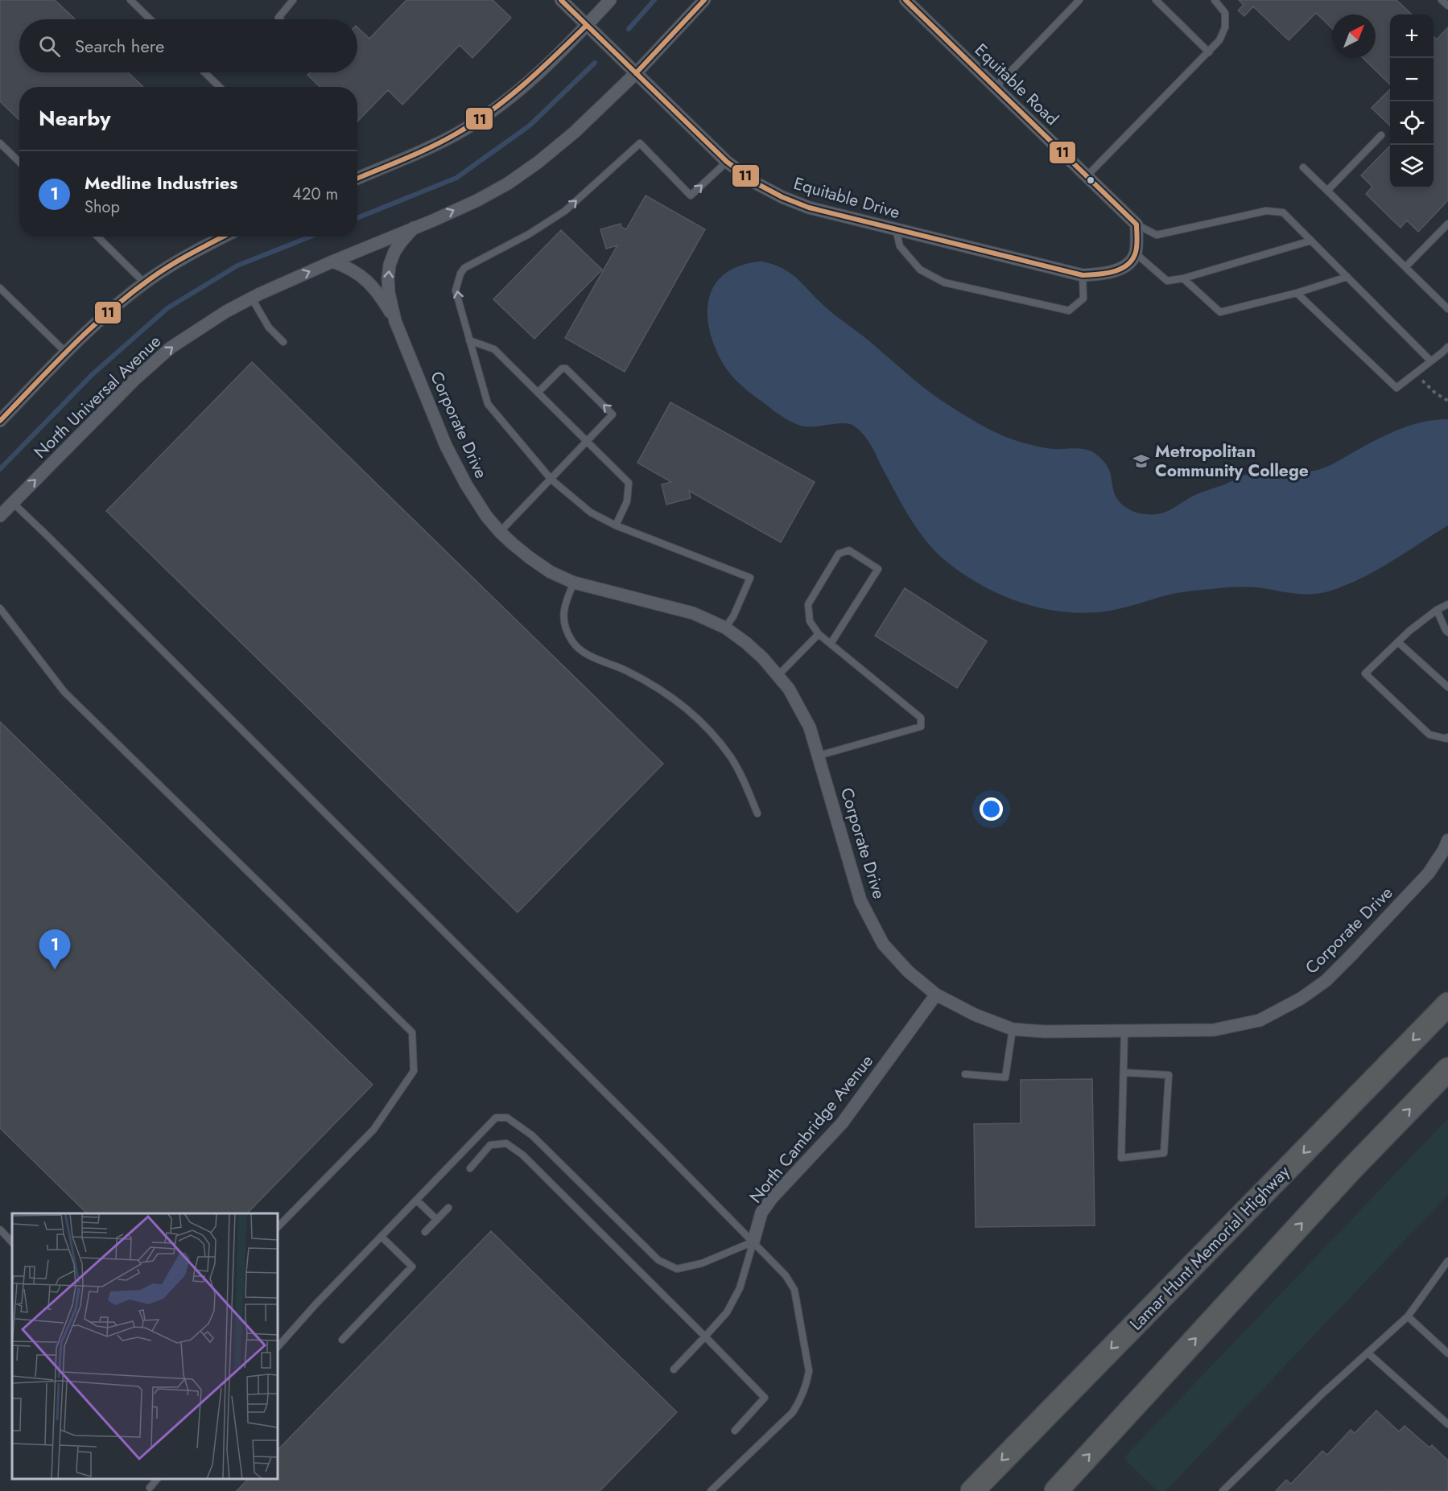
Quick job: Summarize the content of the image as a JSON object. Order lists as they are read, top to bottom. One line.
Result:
{"streets":{"highway":["Lamar Hunt Memorial Highway"],"street":["Equitable Road","Equitable Drive","North Universal Avenue","Corporate Drive","North Cambridge Avenue"]},"crossings":[["Equitable Drive","North Universal Avenue"],["North Universal Avenue","Corporate Drive"],["Corporate Drive","North Cambridge Avenue"]],"places":{"school or university":["Metropolitan Community College"]},"lines":["transit line 11"],"north":"top right","page":{"map_buttons":["+","−"],"search":"Search here","heading":"Nearby","list":[{"mark":"1","name":"Medline Industries","note":"Shop","value":"420 m"}],"pins":"1"}}
